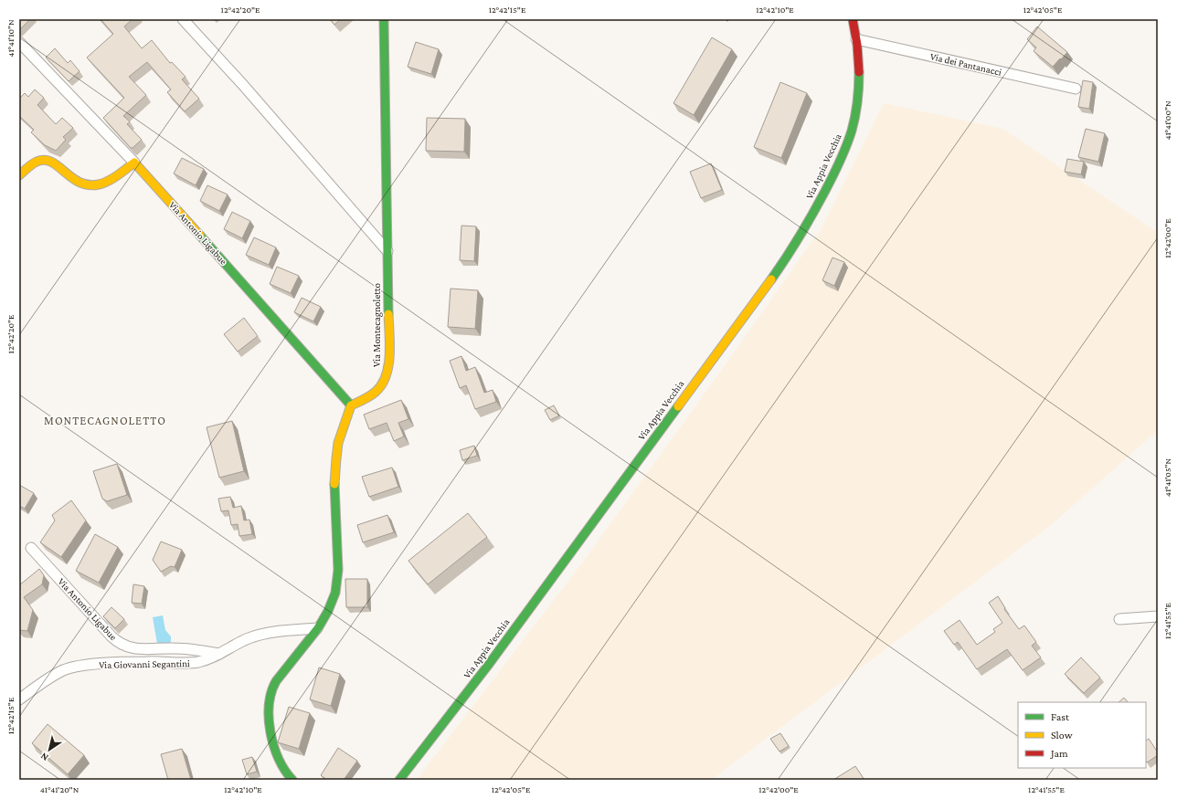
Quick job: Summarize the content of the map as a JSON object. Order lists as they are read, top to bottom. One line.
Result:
{"streets":{"street":["Via dei Pantanacci","Via Appia Vecchia","Via Antonio Ligabue","Via Montecagnoletto","Via Giovanni Segantini"]},"crossings":[["Via dei Pantanacci","Via Appia Vecchia"],["Via Antonio Ligabue","Via Montecagnoletto"],["Via Antonio Ligabue","Via Giovanni Segantini"]],"districts":["MONTECAGNOLETTO"],"legend":["Fast","Slow","Jam"],"north":"bottom left","coordinates":["12°42'20\"E","12°42'15\"E","12°42'10\"E","12°42'05\"E","41°41'10\"N","41°41'00\"N","12°42'00\"E","41°41'05\"N","12°41'55\"E","41°41'20\"N"]}
